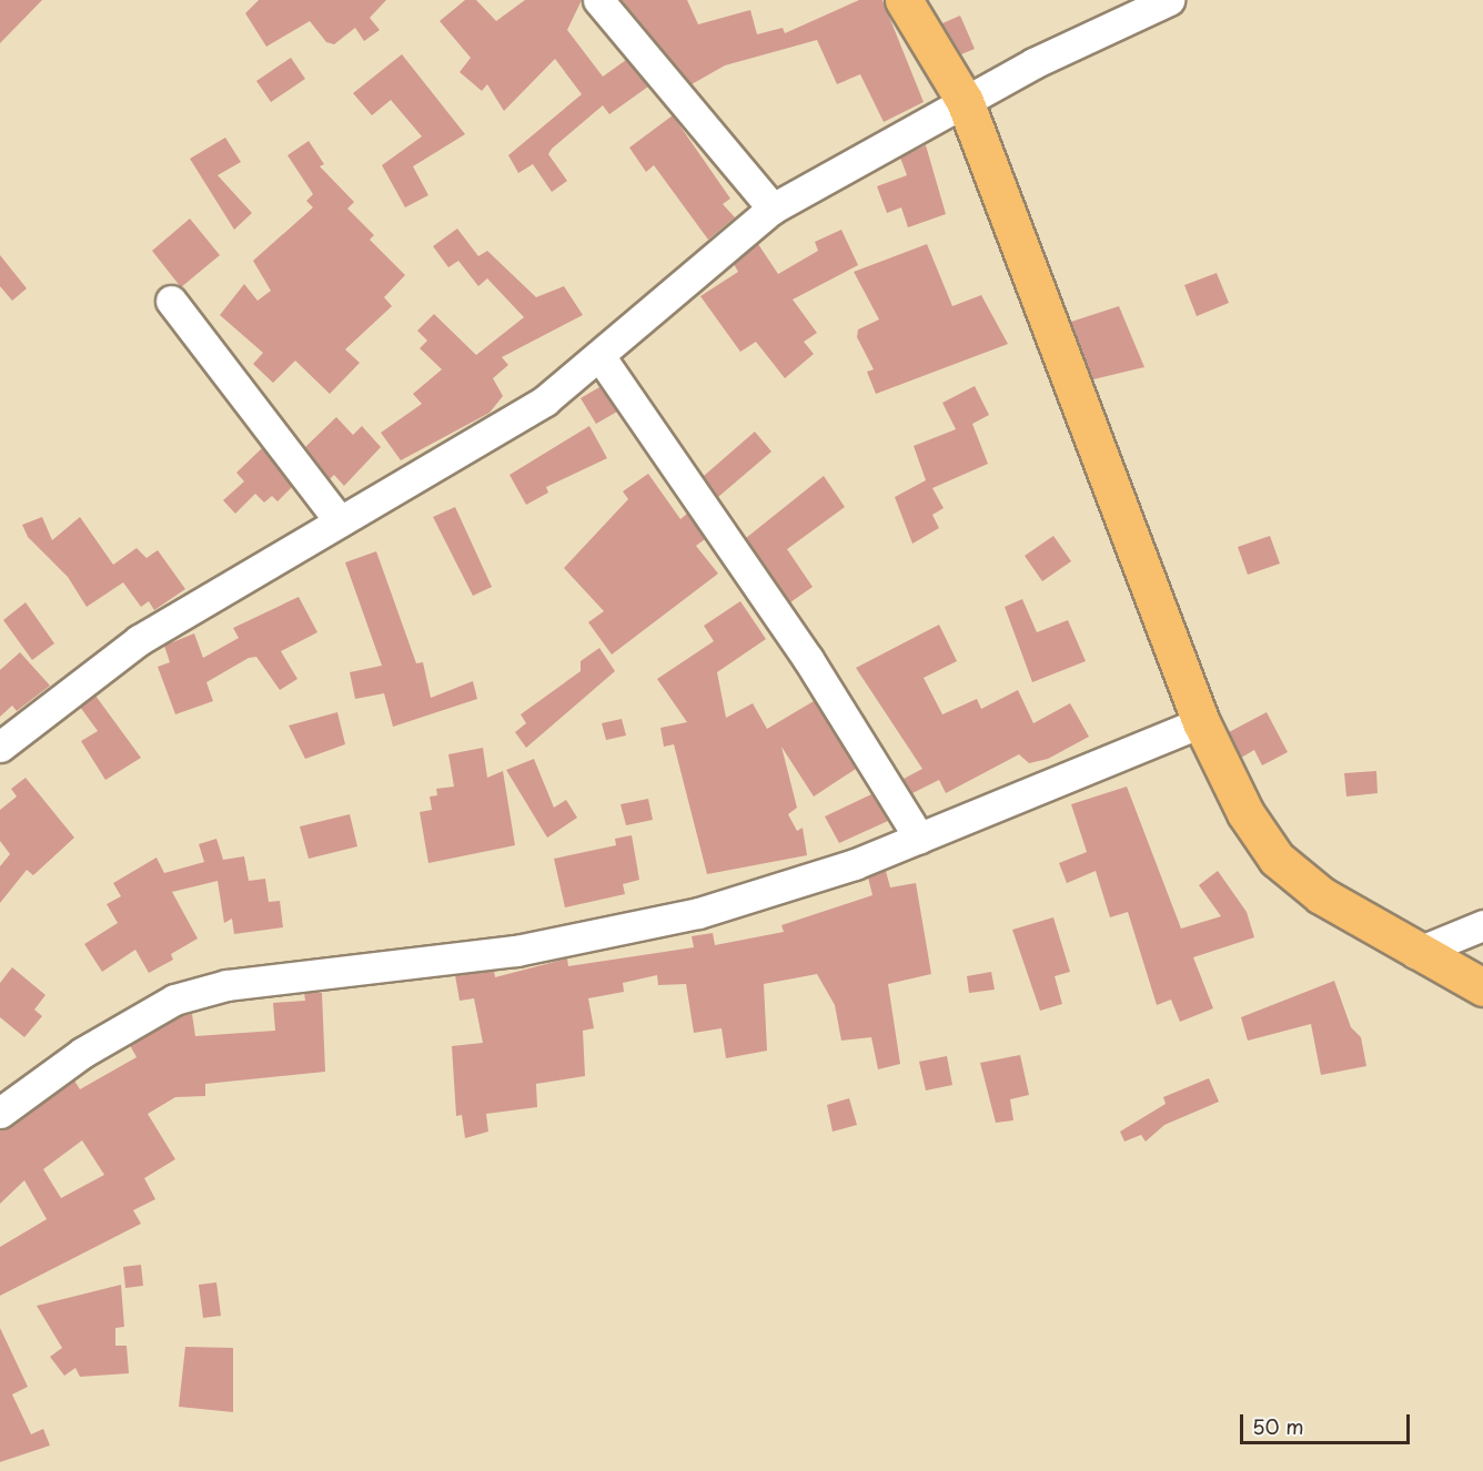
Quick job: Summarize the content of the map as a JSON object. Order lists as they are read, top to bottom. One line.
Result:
{"scale_bar":"50 m"}
